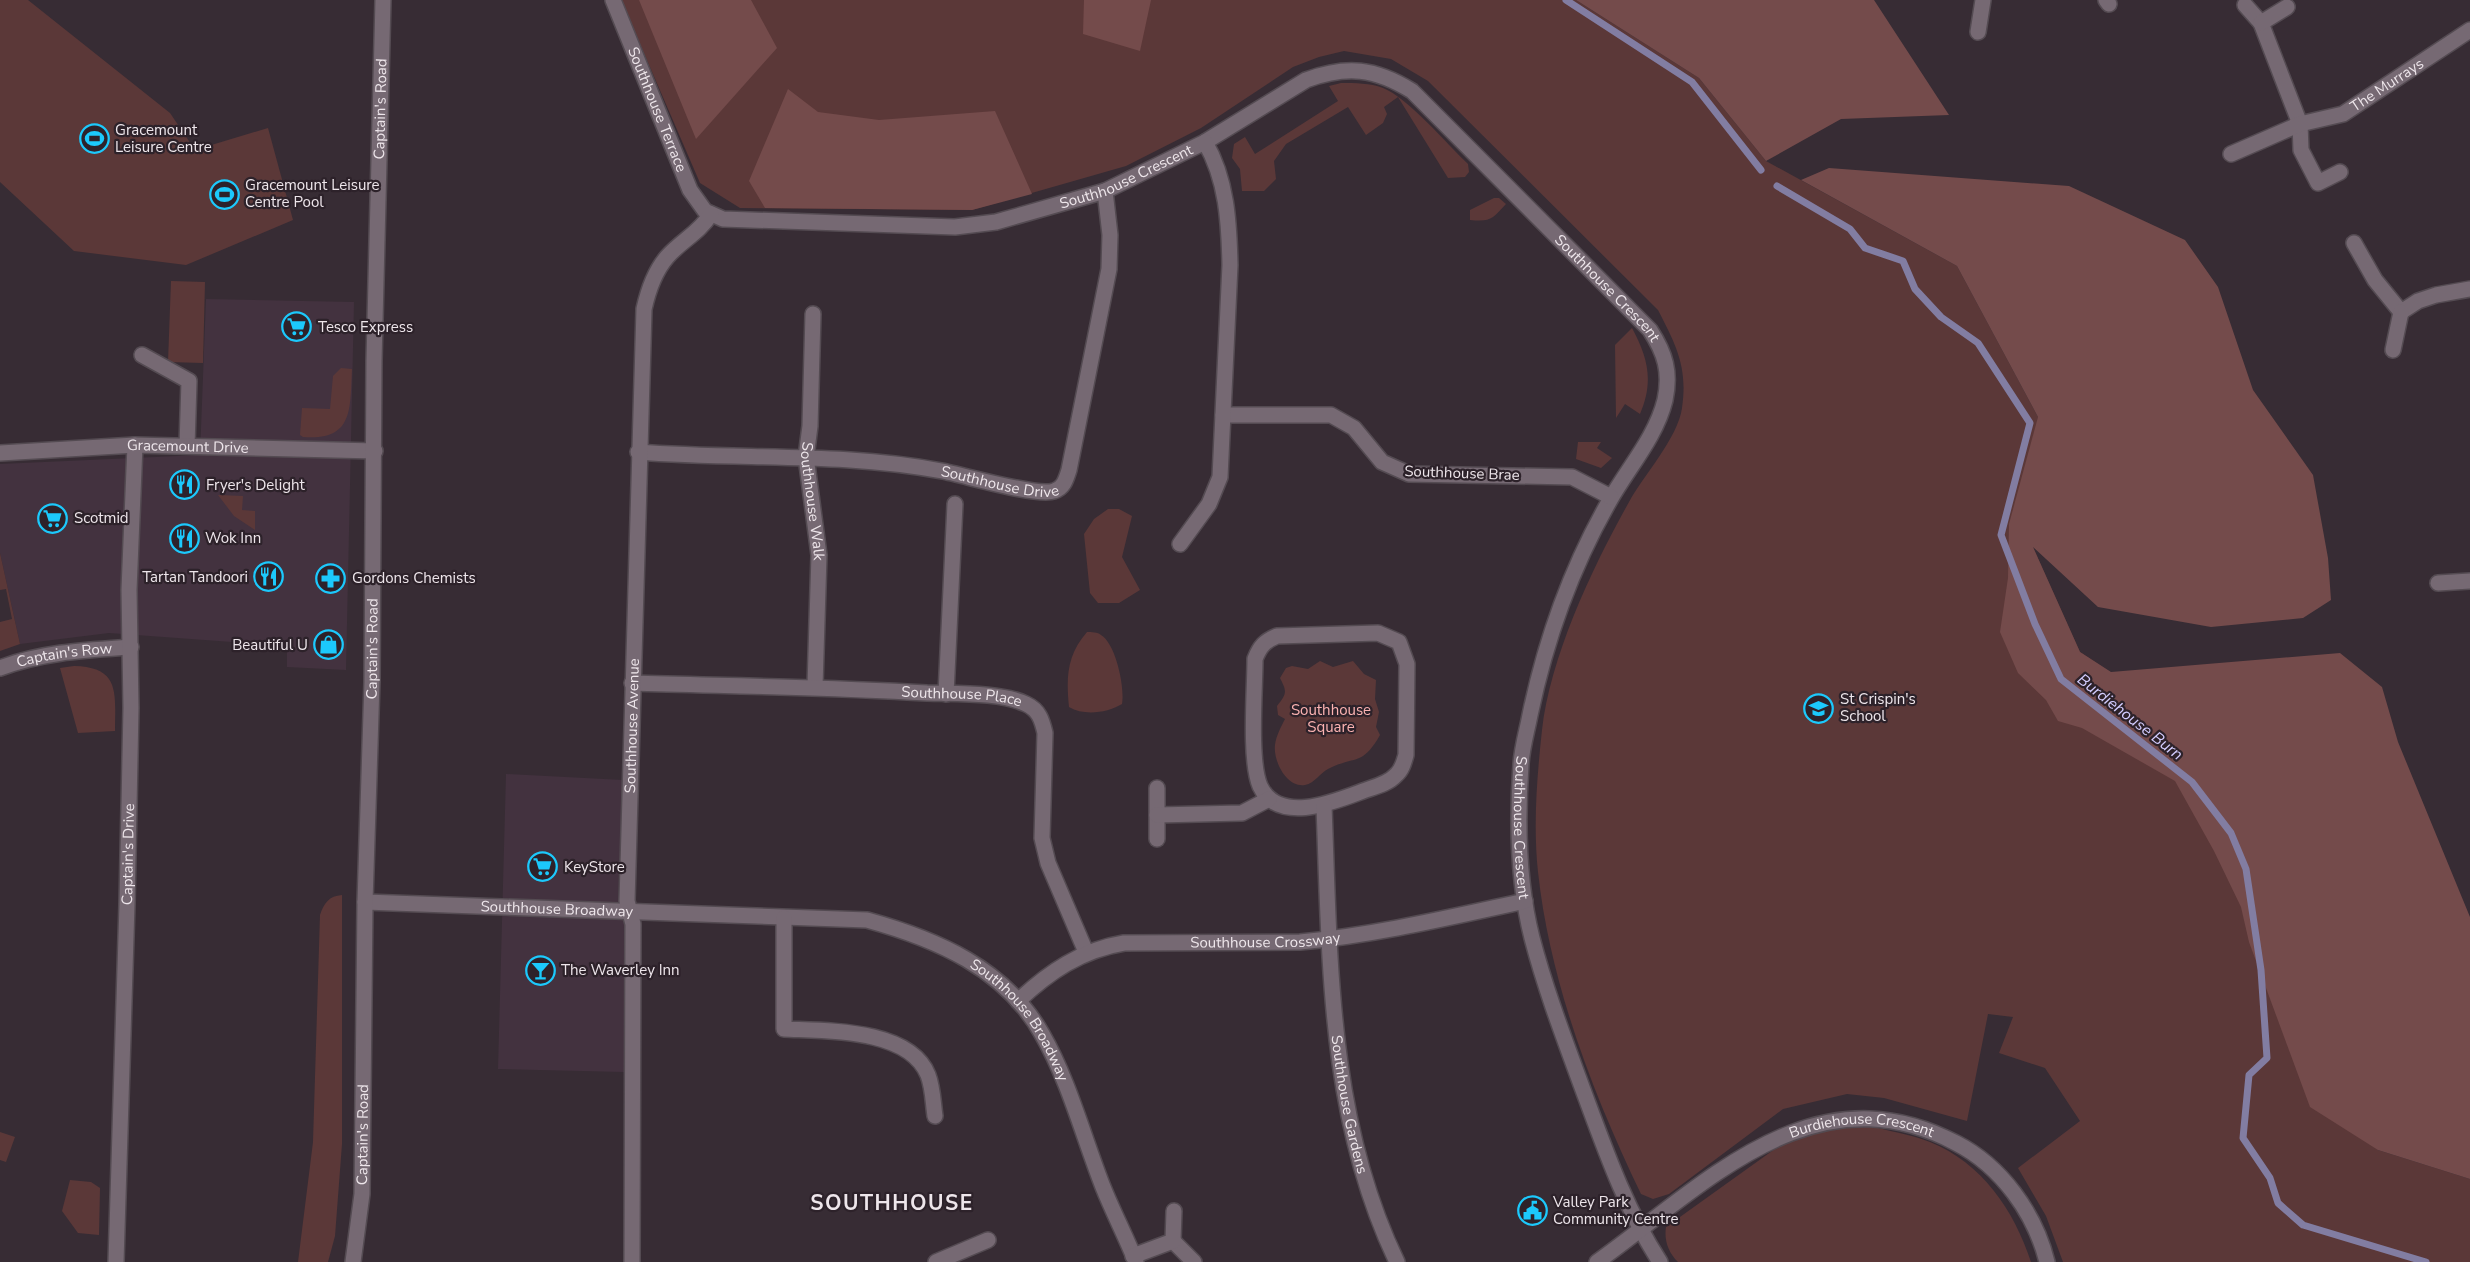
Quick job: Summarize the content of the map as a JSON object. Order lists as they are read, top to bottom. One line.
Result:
{"streets":{"street":["The Murrays","Captain's Road","Southhouse Terrace","Southhouse Crescent","Gracemount Drive","Southhouse Brae","Southhouse Drive","Southhouse Walk","Captain's Row","Southhouse Place","Southhouse Avenue","Captain's Drive","Southhouse Broadway","Southhouse Crossway","Southhouse Gardens","Burdiehouse Crescent"]},"crossings":[["Captain's Road","Gracemount Drive"],["Captain's Road","Southhouse Broadway"],["Southhouse Terrace","Southhouse Crescent"],["Southhouse Terrace","Southhouse Avenue"],["Southhouse Crescent","Southhouse Brae"],["Southhouse Crescent","Southhouse Drive"],["Southhouse Crescent","Southhouse Avenue"],["Southhouse Crescent","Southhouse Crossway"],["Southhouse Crescent","Burdiehouse Crescent"],["Gracemount Drive","Captain's Drive"],["Southhouse Drive","Southhouse Walk"],["Southhouse Drive","Southhouse Avenue"],["Southhouse Walk","Southhouse Place"],["Captain's Row","Captain's Drive"],["Southhouse Place","Southhouse Avenue"],["Southhouse Place","Southhouse Crossway"],["Southhouse Avenue","Southhouse Broadway"],["Southhouse Broadway","Southhouse Crossway"],["Southhouse Crossway","Southhouse Gardens"]],"districts":["SOUTHHOUSE"],"water":["Burdiehouse Burn"],"parks":["Southhouse Square"],"places":{"sports":["Gracemount Leisure Centre","Gracemount Leisure Centre Pool"],"supermarket":["Tesco Express","Scotmid","KeyStore"],"restaurant":["Fryer's Delight","Wok Inn","Tartan Tandoori"],"pharmacy":["Gordons Chemists"],"shop":["Beautiful U"],"school or university":["St Crispin's School"],"bar":["The Waverley Inn"],"public building":["Valley Park Community Centre"]}}
